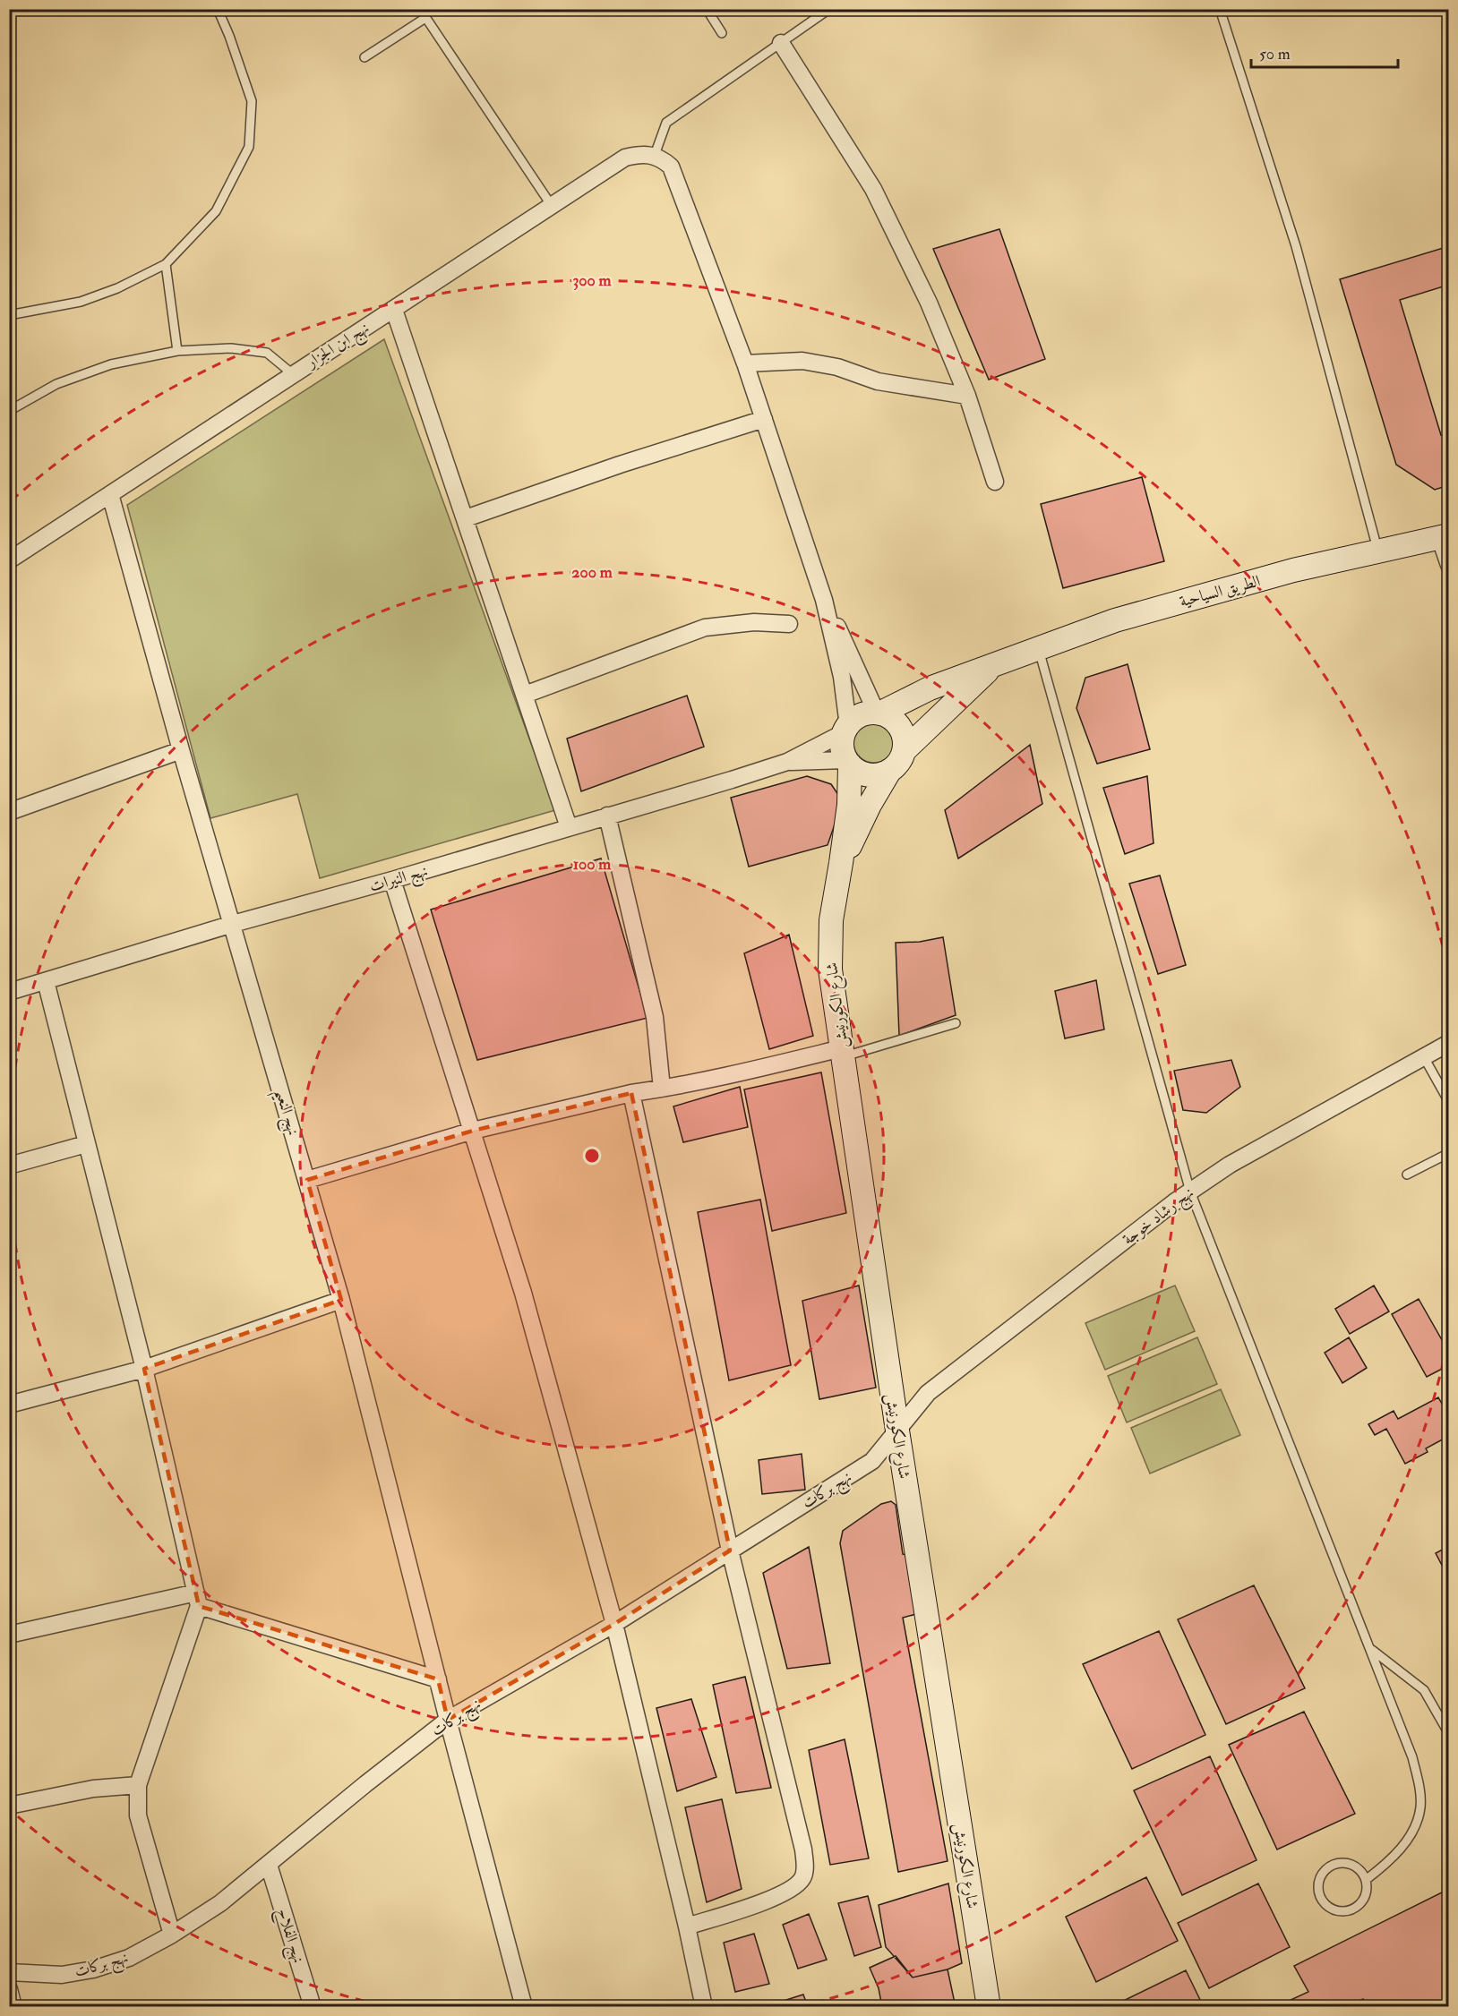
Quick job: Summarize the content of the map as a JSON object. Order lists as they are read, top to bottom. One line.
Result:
{"streets":{"main road":["الطريق السياحية","شارع الكورنيش"],"street":["نهج ابن الجزار","نهج النيرات","نهج النعيم","نهج رشاد خوجة","نهج بركات","نهج الفلاح"]},"crossings":[["نهج ابن الجزار","نهج النعيم"],["الطريق السياحية","شارع الكورنيش"],["نهج النيرات","نهج النعيم"],["شارع الكورنيش","نهج رشاد خوجة"],["شارع الكورنيش","نهج بركات"],["نهج النعيم","نهج بركات"],["نهج رشاد خوجة","نهج بركات"],["نهج بركات","نهج الفلاح"]],"scale_bar":"50 m","rings":["300 m","200 m","100 m"]}
